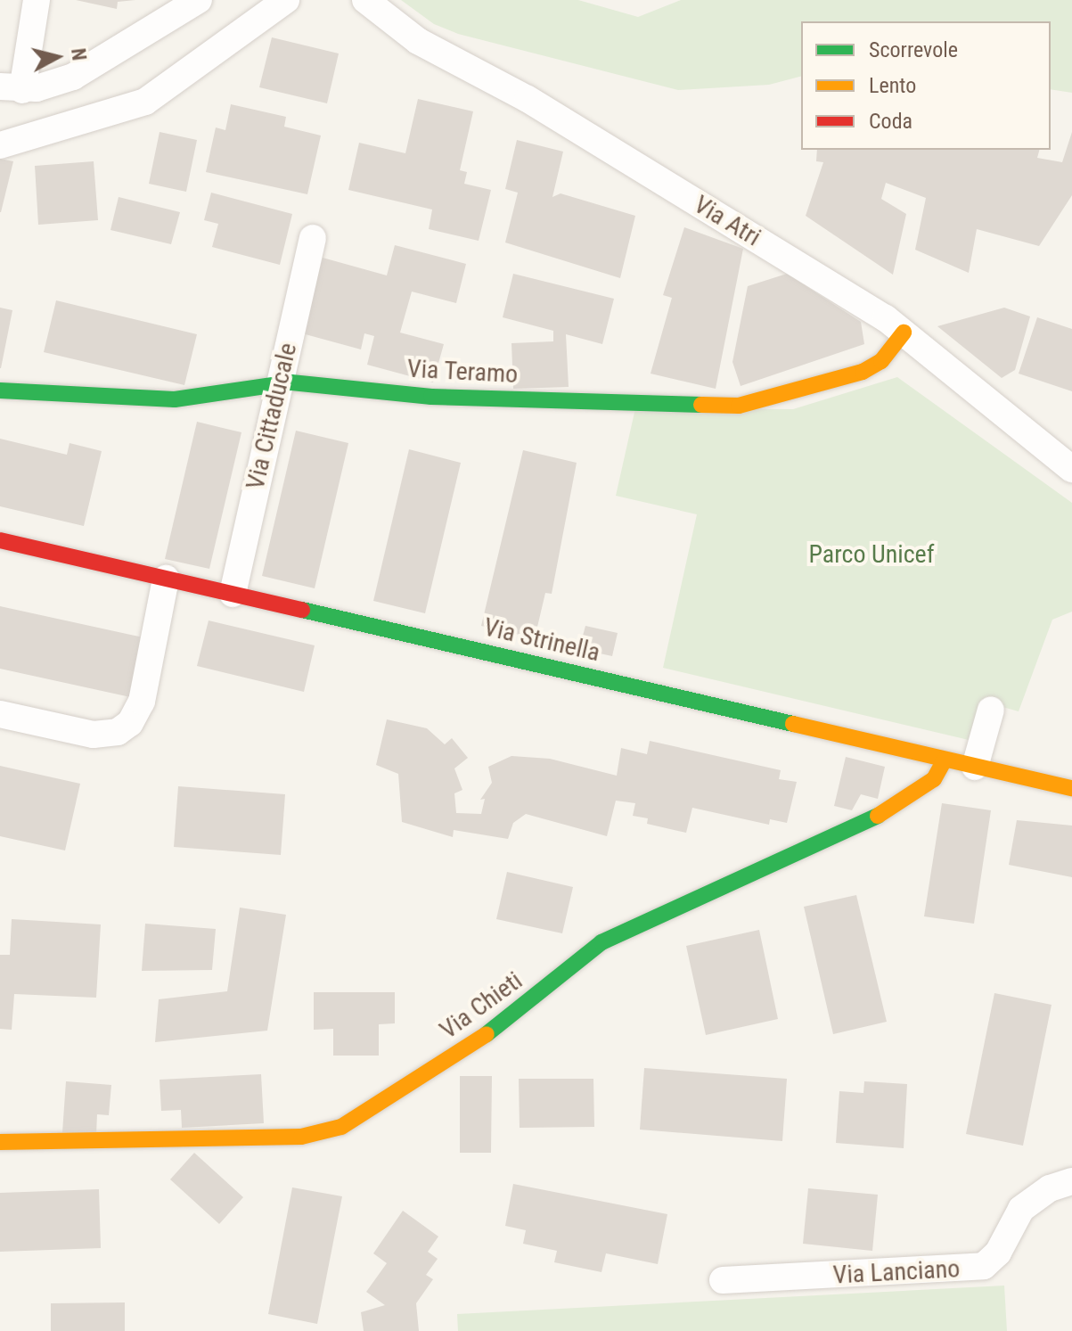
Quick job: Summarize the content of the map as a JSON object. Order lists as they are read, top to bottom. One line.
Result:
{"streets":{"street":["Via Atri","Via Teramo","Via Cittaducale","Via Strinella","Via Chieti","Via Lanciano"]},"crossings":[["Via Atri","Via Teramo"],["Via Teramo","Via Cittaducale"],["Via Cittaducale","Via Strinella"],["Via Strinella","Via Chieti"]],"parks":["Parco Unicef"],"legend":["Scorrevole","Lento","Coda"],"north":"right"}
